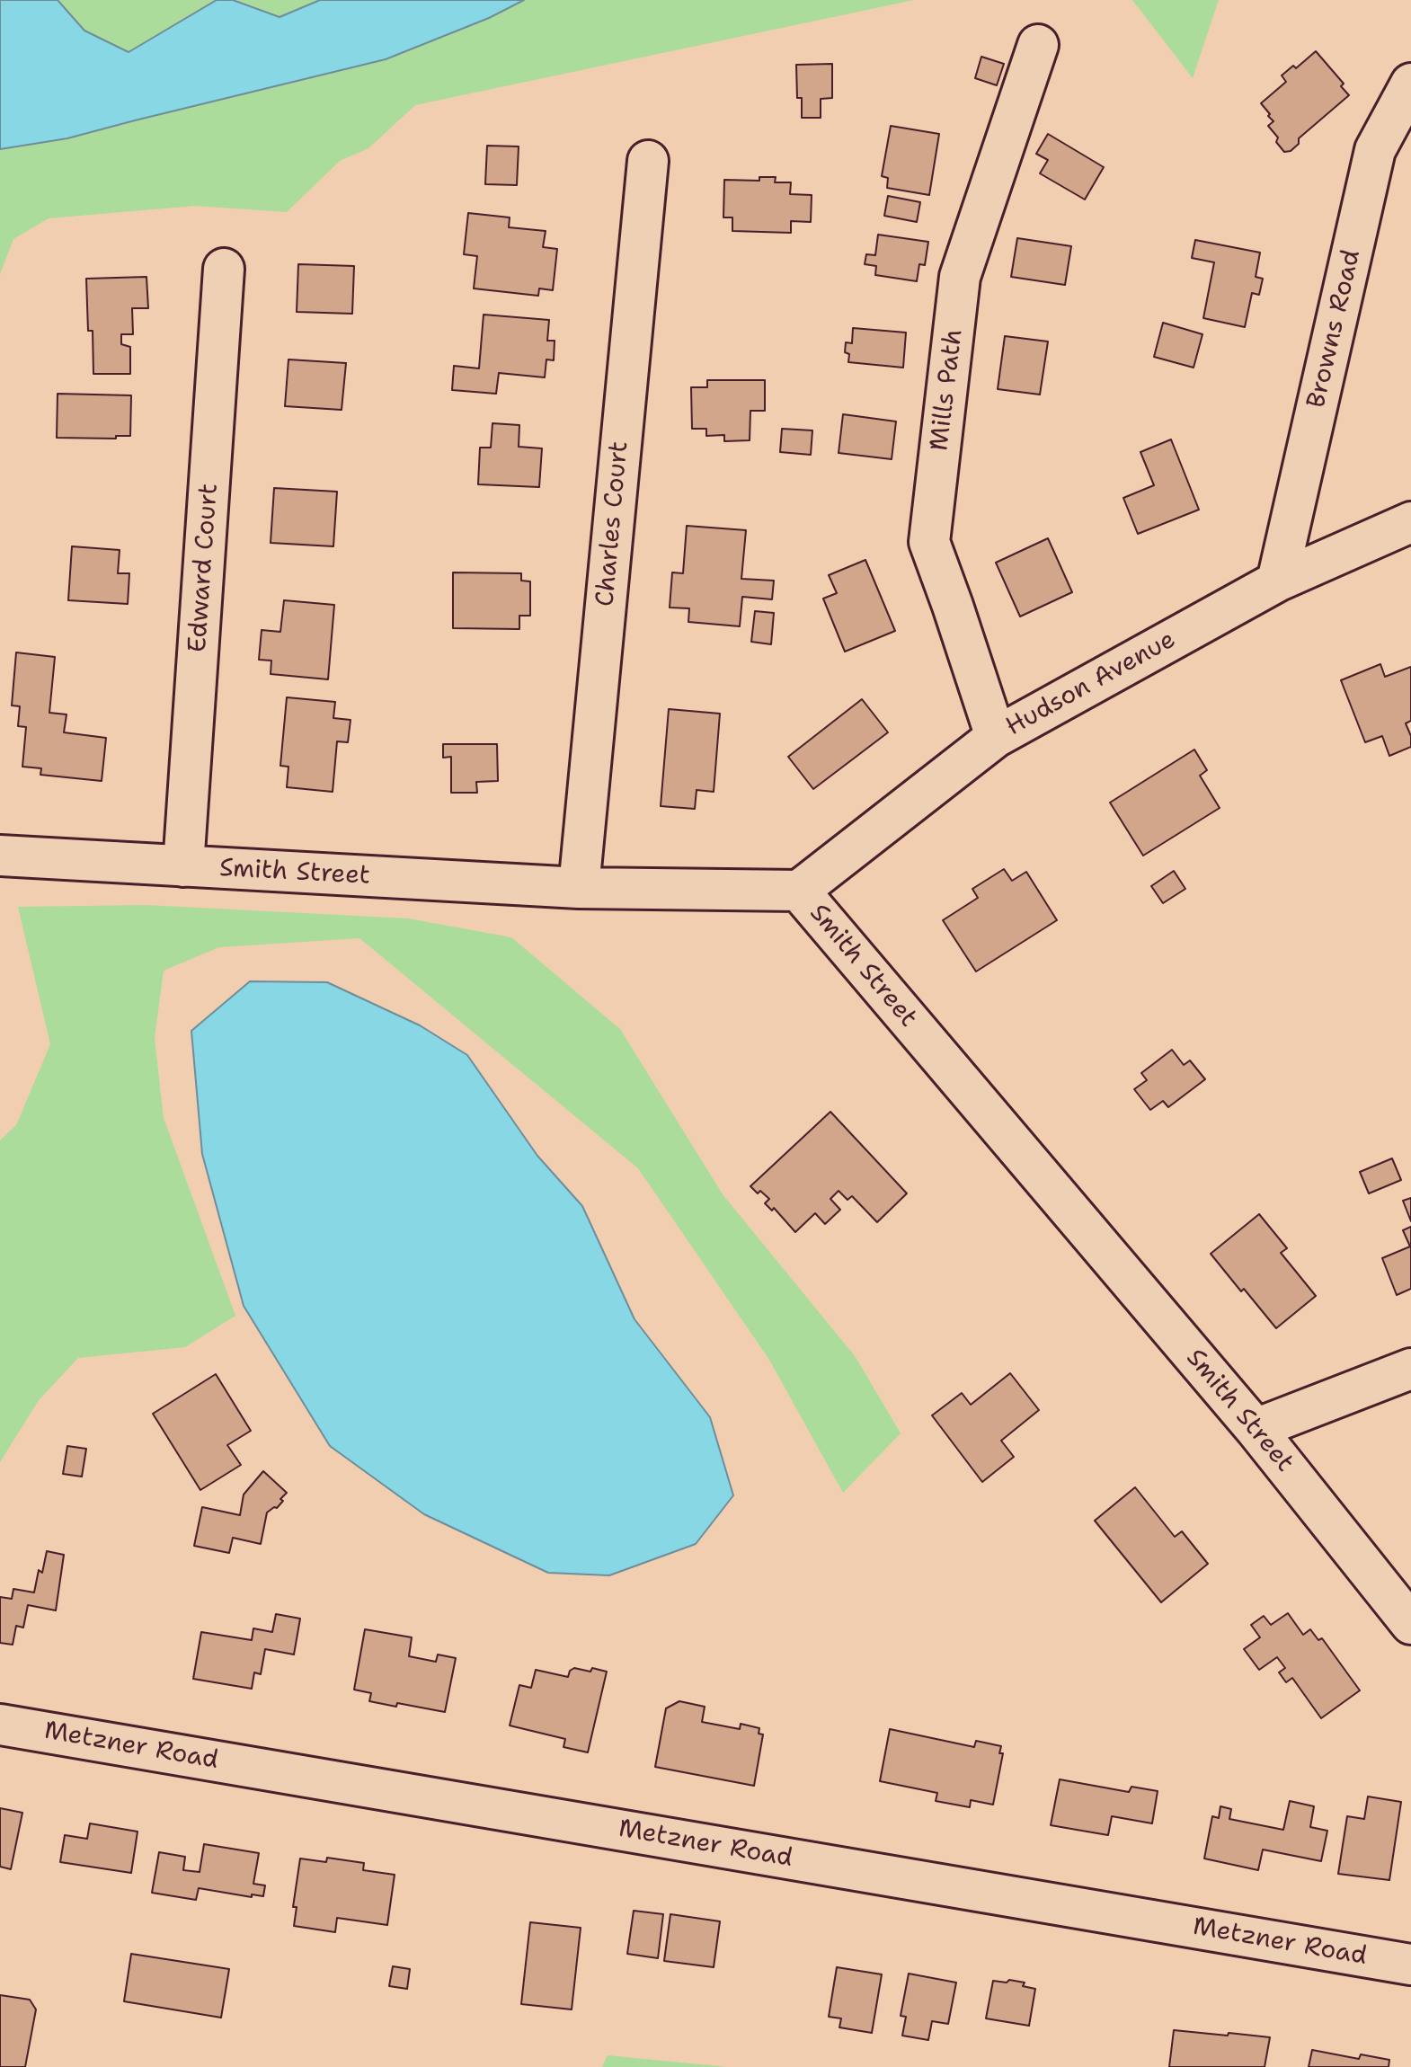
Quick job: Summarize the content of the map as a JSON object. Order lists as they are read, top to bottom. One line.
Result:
{"streets":{"street":["Browns Road","Mills Path","Charles Court","Edward Court","Hudson Avenue","Smith Street","Metzner Road"]},"crossings":[["Browns Road","Hudson Avenue"],["Mills Path","Hudson Avenue"],["Charles Court","Smith Street"],["Edward Court","Smith Street"],["Hudson Avenue","Smith Street"]]}
